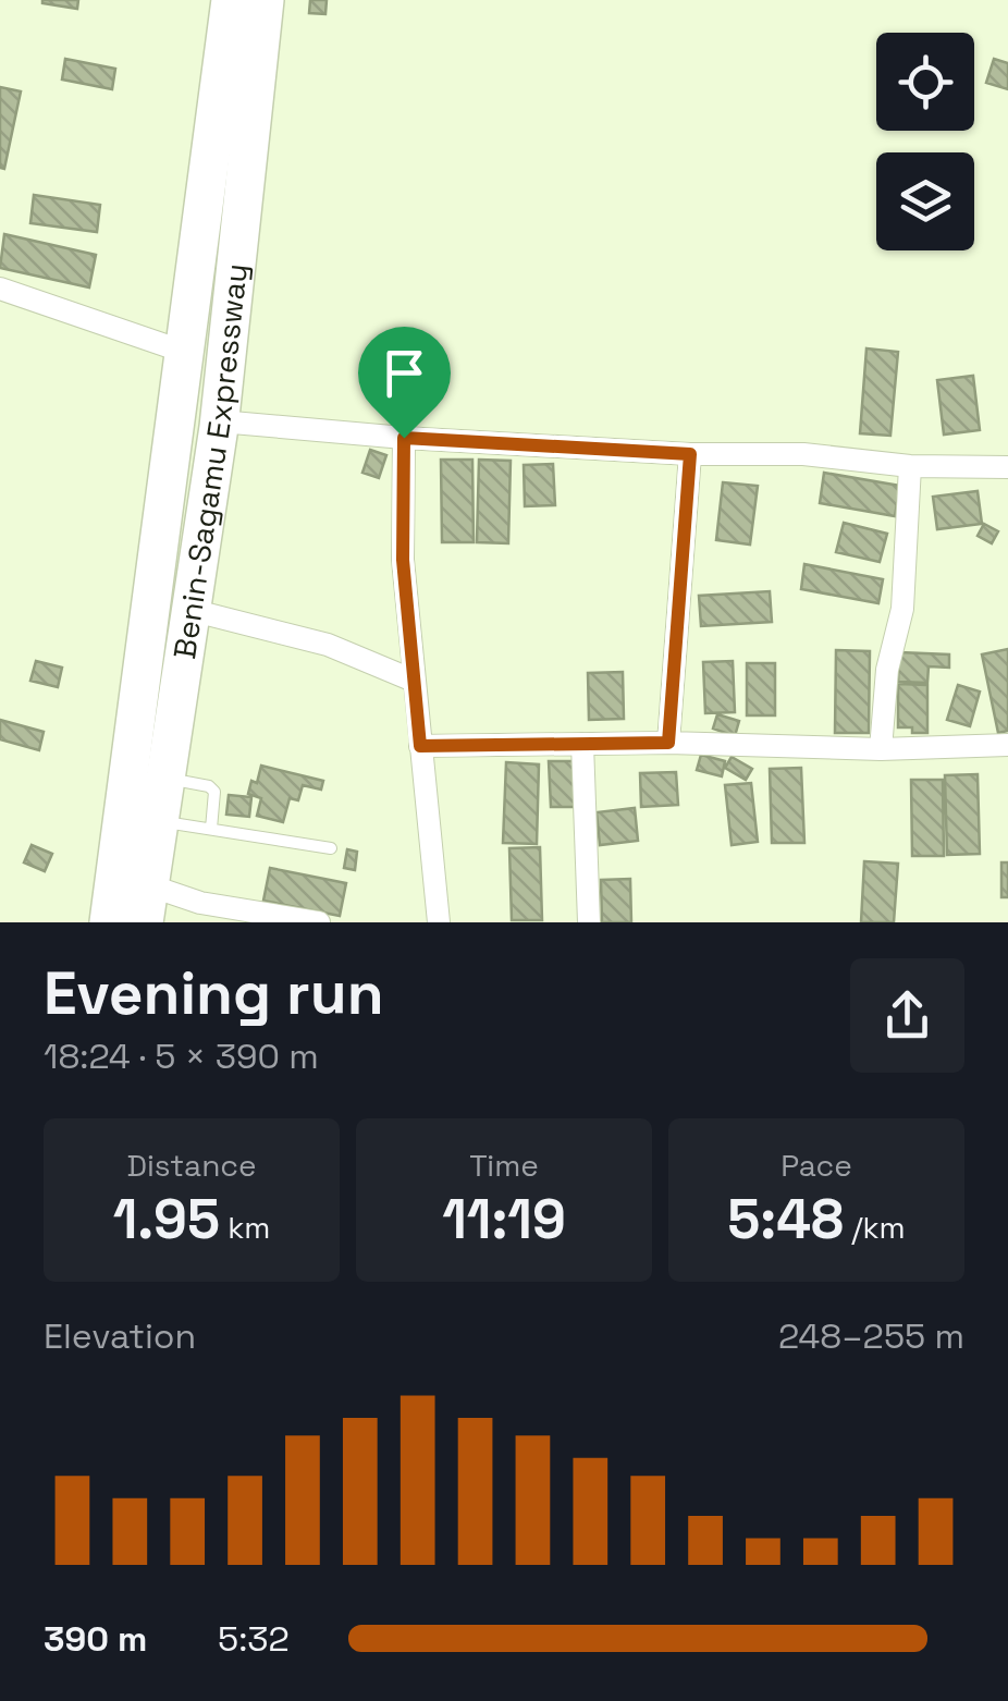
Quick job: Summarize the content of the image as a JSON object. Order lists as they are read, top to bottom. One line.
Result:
{"streets":{"highway":["Benin-Sagamu Expressway"]},"page":{"heading":["Evening run","18:24 · 5 × 390 m"],"stats":[["Distance","1.95 km"],["Time","11:19"],["Pace","5:48 /km"]],"chart":["Elevation","248–255 m"],"list":[{"name":"390 m","note":"5:32"}]}}
